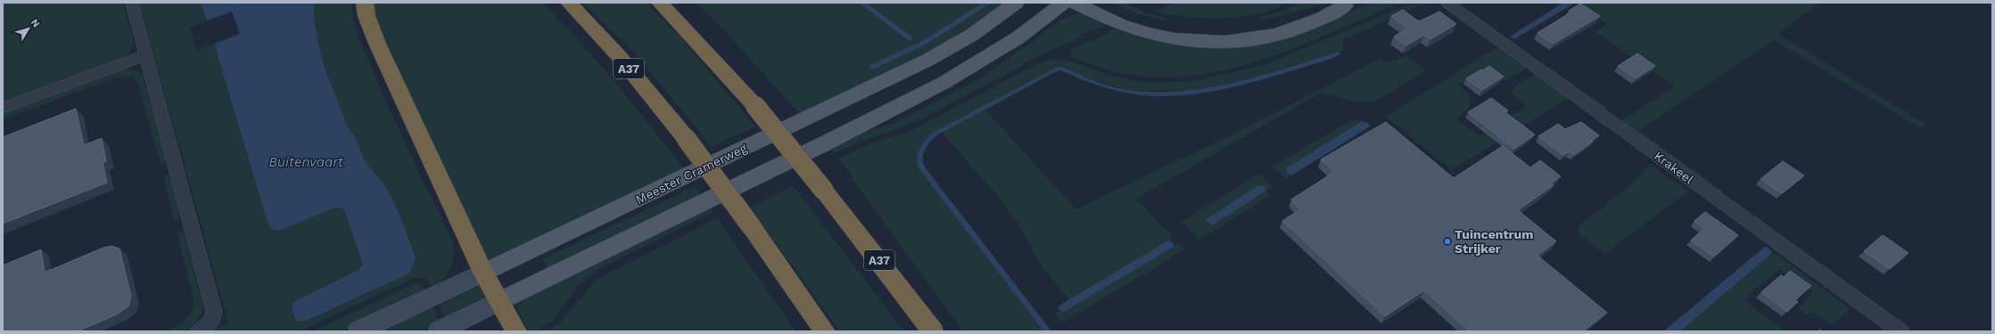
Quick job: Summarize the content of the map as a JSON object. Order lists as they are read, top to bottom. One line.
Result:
{"streets":{"highway":["A37"],"main road":["Meester Cramerweg"],"street":["Krakeel"]},"water":["Buitenvaart"],"places":["Tuincentrum Strijker"],"north":"top right"}
